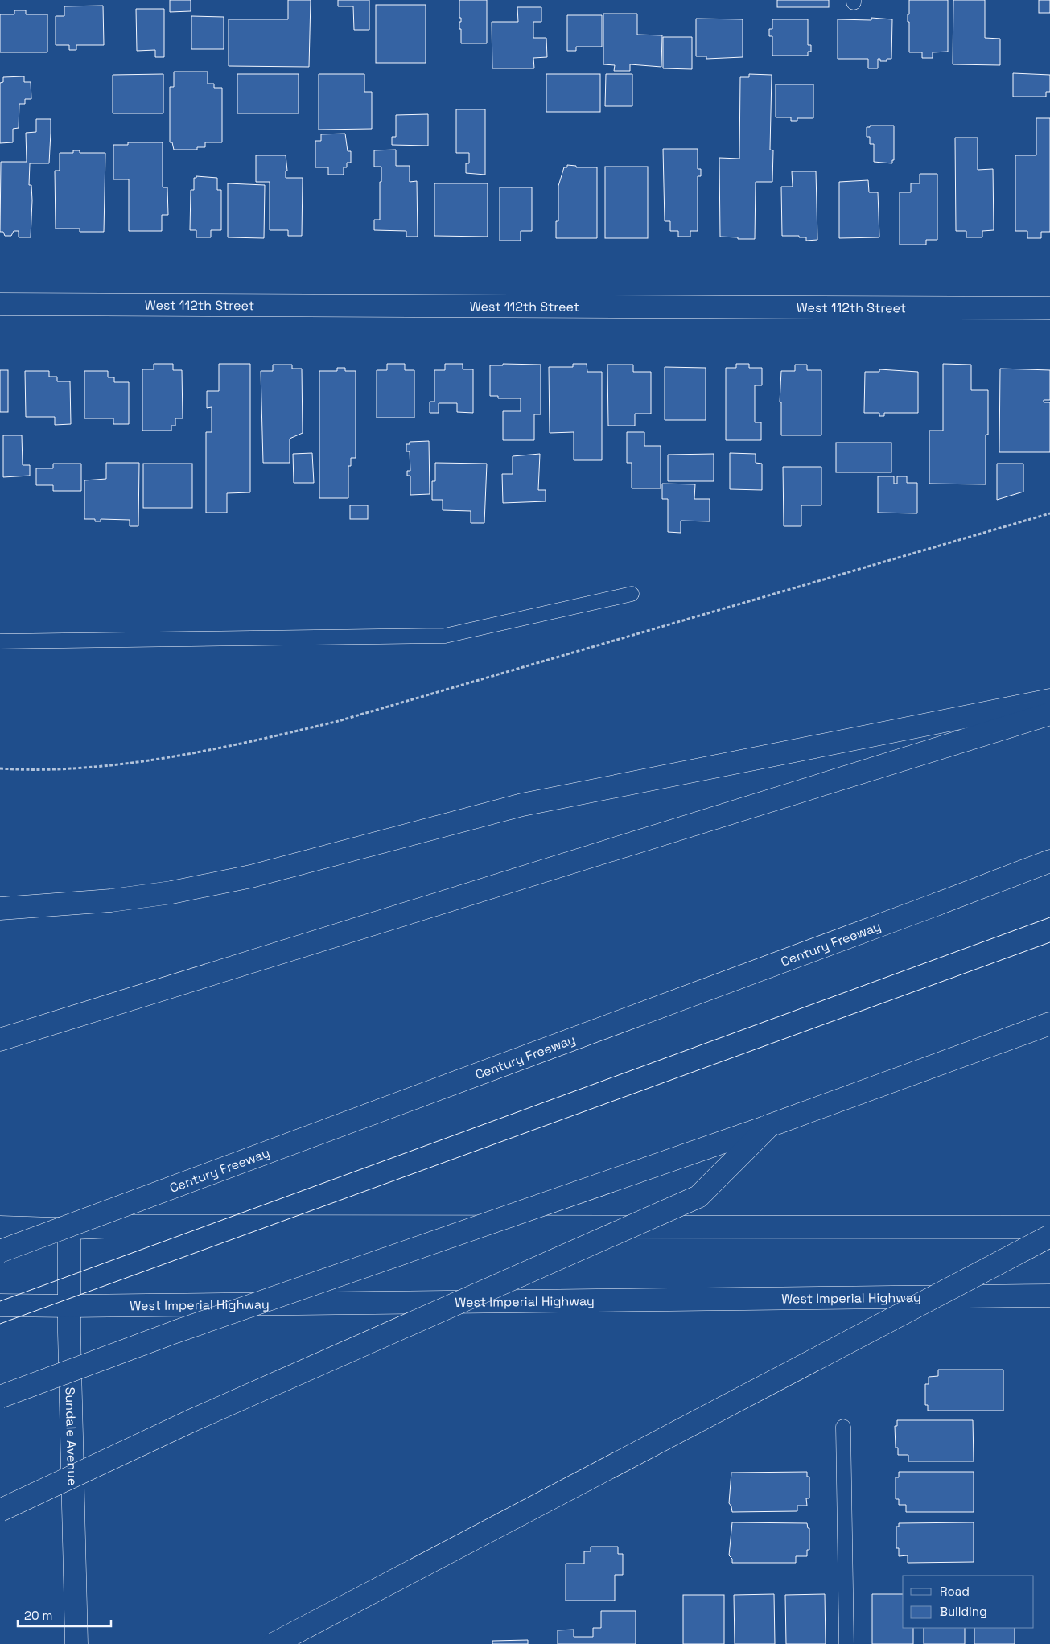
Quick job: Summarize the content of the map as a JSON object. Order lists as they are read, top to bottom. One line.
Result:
{"streets":{"main road":["West 112th Street","Century Freeway","West Imperial Highway","Sundale Avenue"]},"crossings":[["West Imperial Highway","Sundale Avenue"]],"legend":["Road","Building"],"scale_bar":"20 m"}
